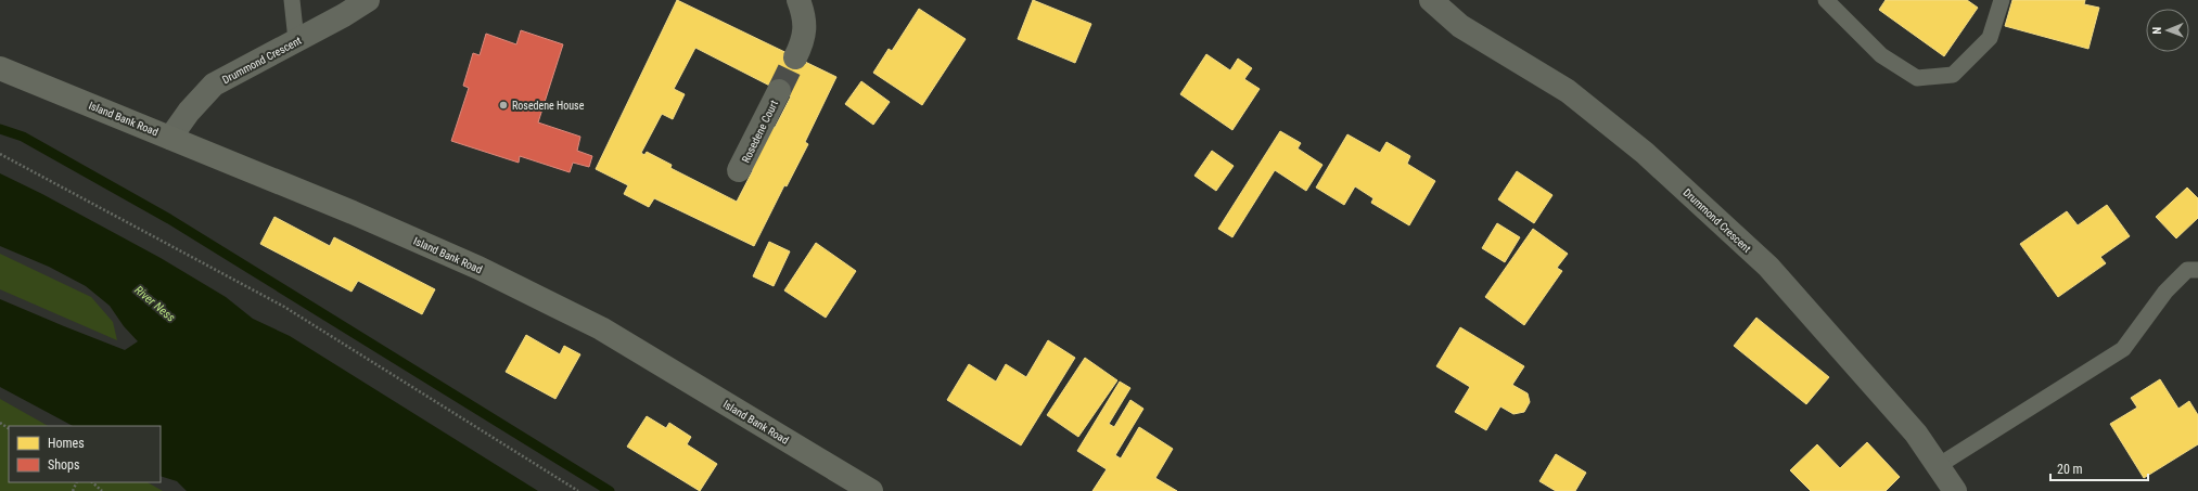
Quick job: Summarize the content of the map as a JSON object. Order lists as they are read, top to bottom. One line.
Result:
{"streets":{"main road":["Island Bank Road"],"street":["Drummond Crescent","Rosedene Court"]},"crossings":[["Drummond Crescent","Island Bank Road"]],"water":["River Ness"],"places":["Rosedene House"],"legend":["Homes","Shops"],"scale_bar":"20 m","north":"left"}
